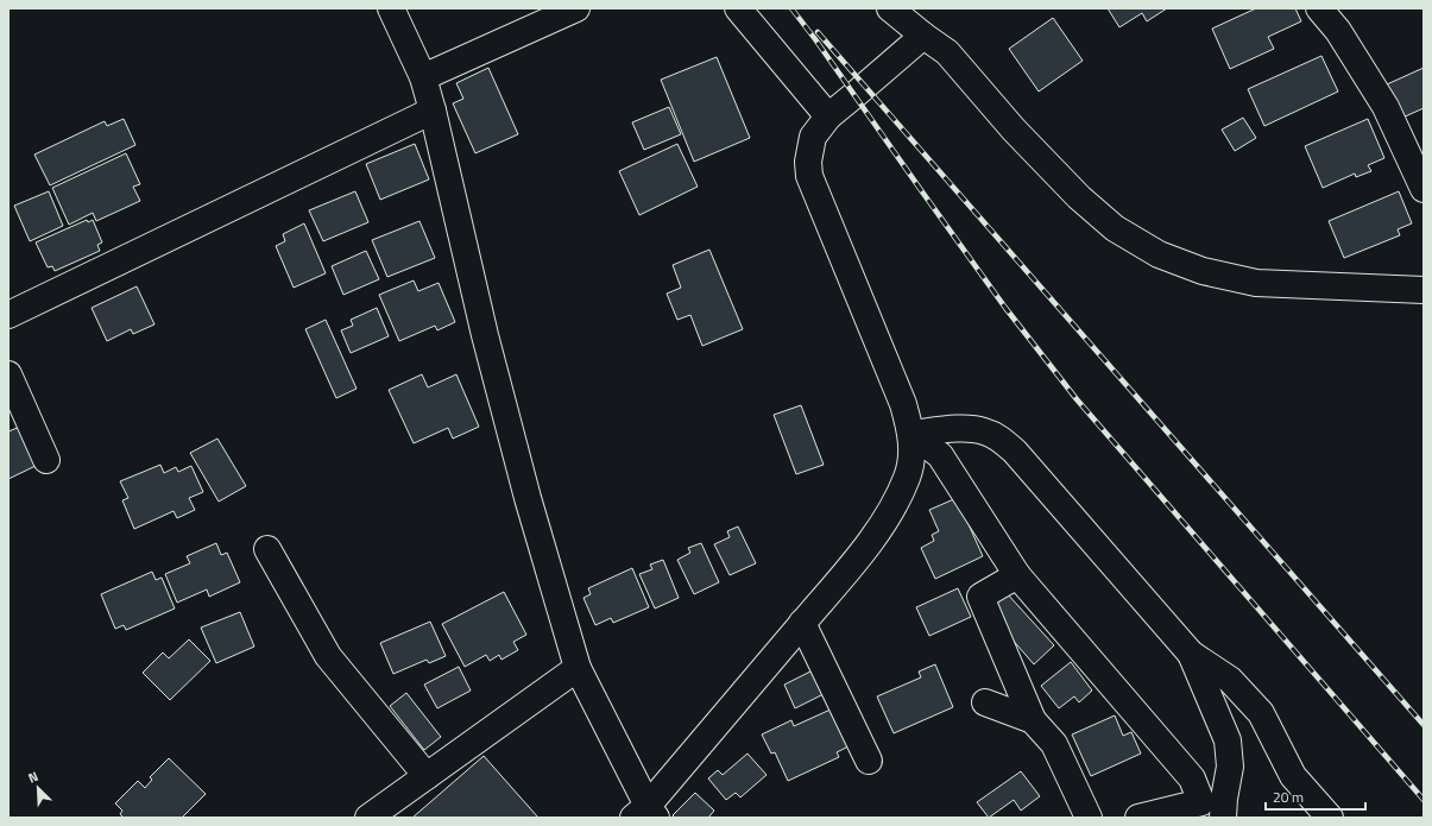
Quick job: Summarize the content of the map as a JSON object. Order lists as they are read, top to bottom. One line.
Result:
{"scale_bar":"20 m","north":"top left"}
